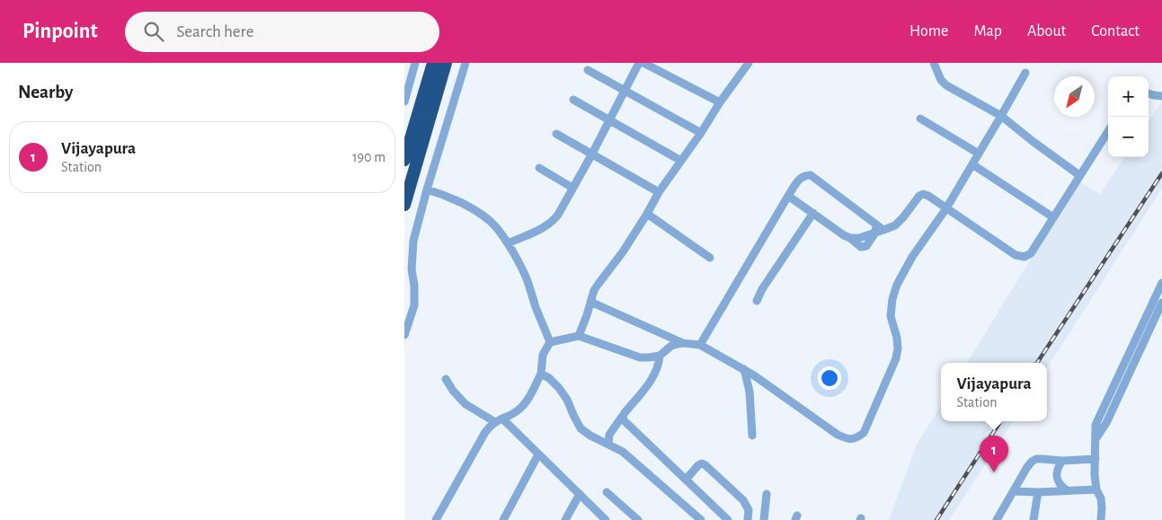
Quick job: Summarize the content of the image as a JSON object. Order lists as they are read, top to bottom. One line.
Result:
{"north":"bottom left","page":{"header":"Pinpoint","search":"Search here","nav":["Home","Map","About","Contact"],"heading":"Nearby","map_buttons":["+","−"],"list":[{"mark":"1","name":"Vijayapura","note":"Station","value":"190 m"}],"popup":["Vijayapura","Station"],"pins":"1"}}
